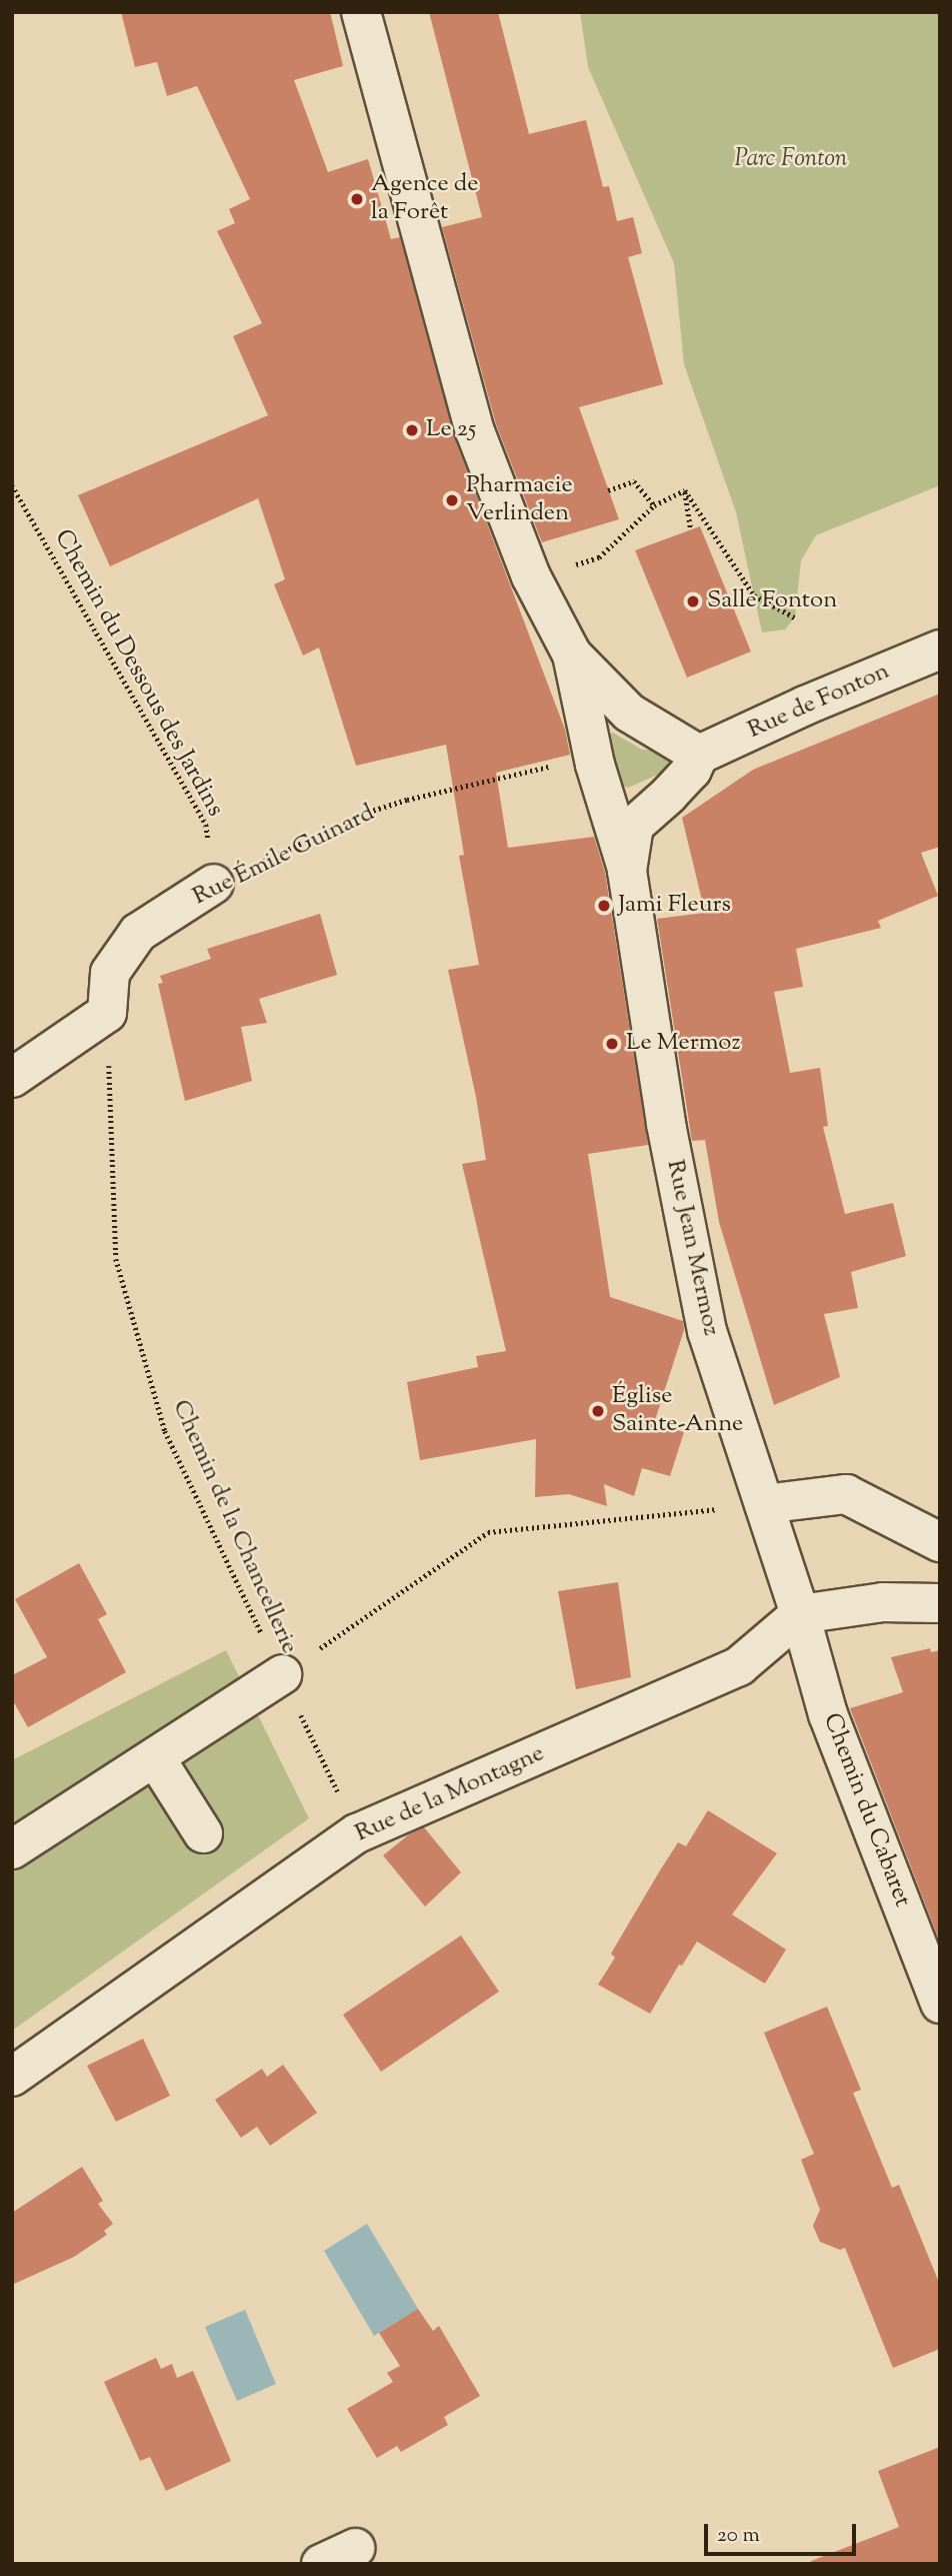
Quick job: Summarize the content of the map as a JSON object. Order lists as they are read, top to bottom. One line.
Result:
{"streets":{"street":["Rue de Fonton","Rue Émile Guinard","Rue Jean Mermoz","Rue de la Montagne","Chemin du Cabaret"],"path":["Chemin du Dessous des Jardins","Chemin de la Chancellerie"]},"crossings":[["Chemin du Dessous des Jardins","Rue Émile Guinard"],["Rue de Fonton","Rue Jean Mermoz"],["Rue Émile Guinard","Rue Jean Mermoz"],["Rue Émile Guinard","Chemin de la Chancellerie"],["Rue Jean Mermoz","Rue de la Montagne"],["Rue Jean Mermoz","Chemin du Cabaret"],["Chemin de la Chancellerie","Rue de la Montagne"],["Rue de la Montagne","Chemin du Cabaret"]],"parks":["Parc Fonton"],"places":["Agence de la Forêt","Le 25","Pharmacie Verlinden","Salle Fonton","Jami Fleurs","Le Mermoz","Église Sainte-Anne"],"scale_bar":"20 m"}
